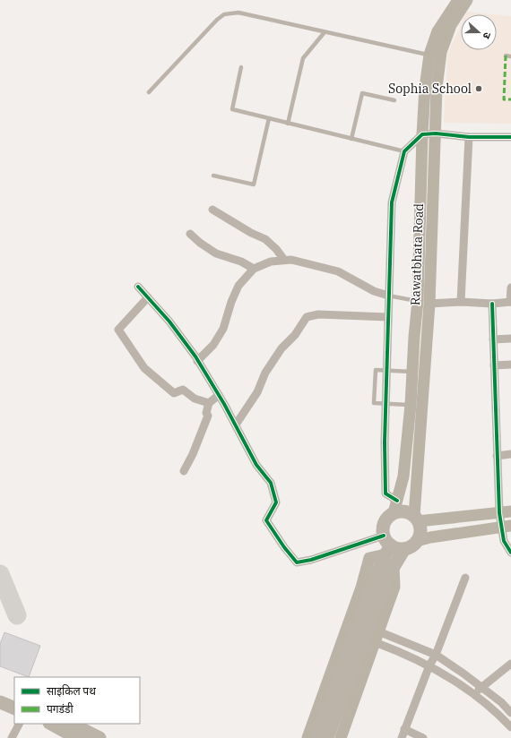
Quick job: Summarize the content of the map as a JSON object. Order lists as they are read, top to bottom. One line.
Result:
{"streets":{"main road":["Rawatbhata Road"]},"places":["Sophia School"],"legend":["साइकिल पथ","पगडंडी"],"north":"right"}
